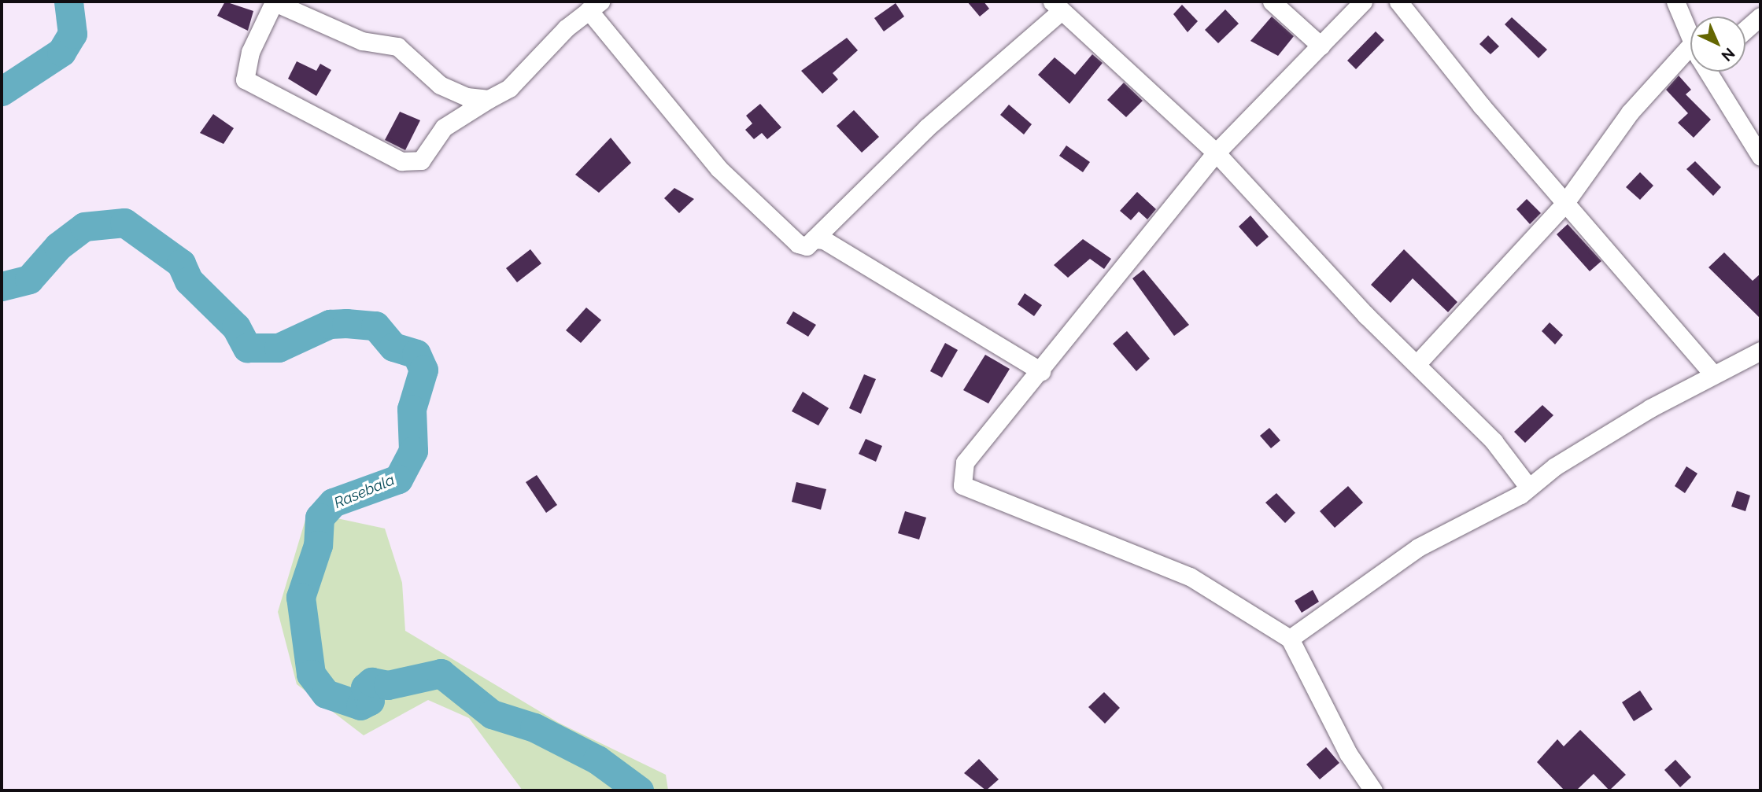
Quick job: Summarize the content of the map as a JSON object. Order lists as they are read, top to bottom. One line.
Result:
{"water":["Rasebala"],"north":"bottom right"}
